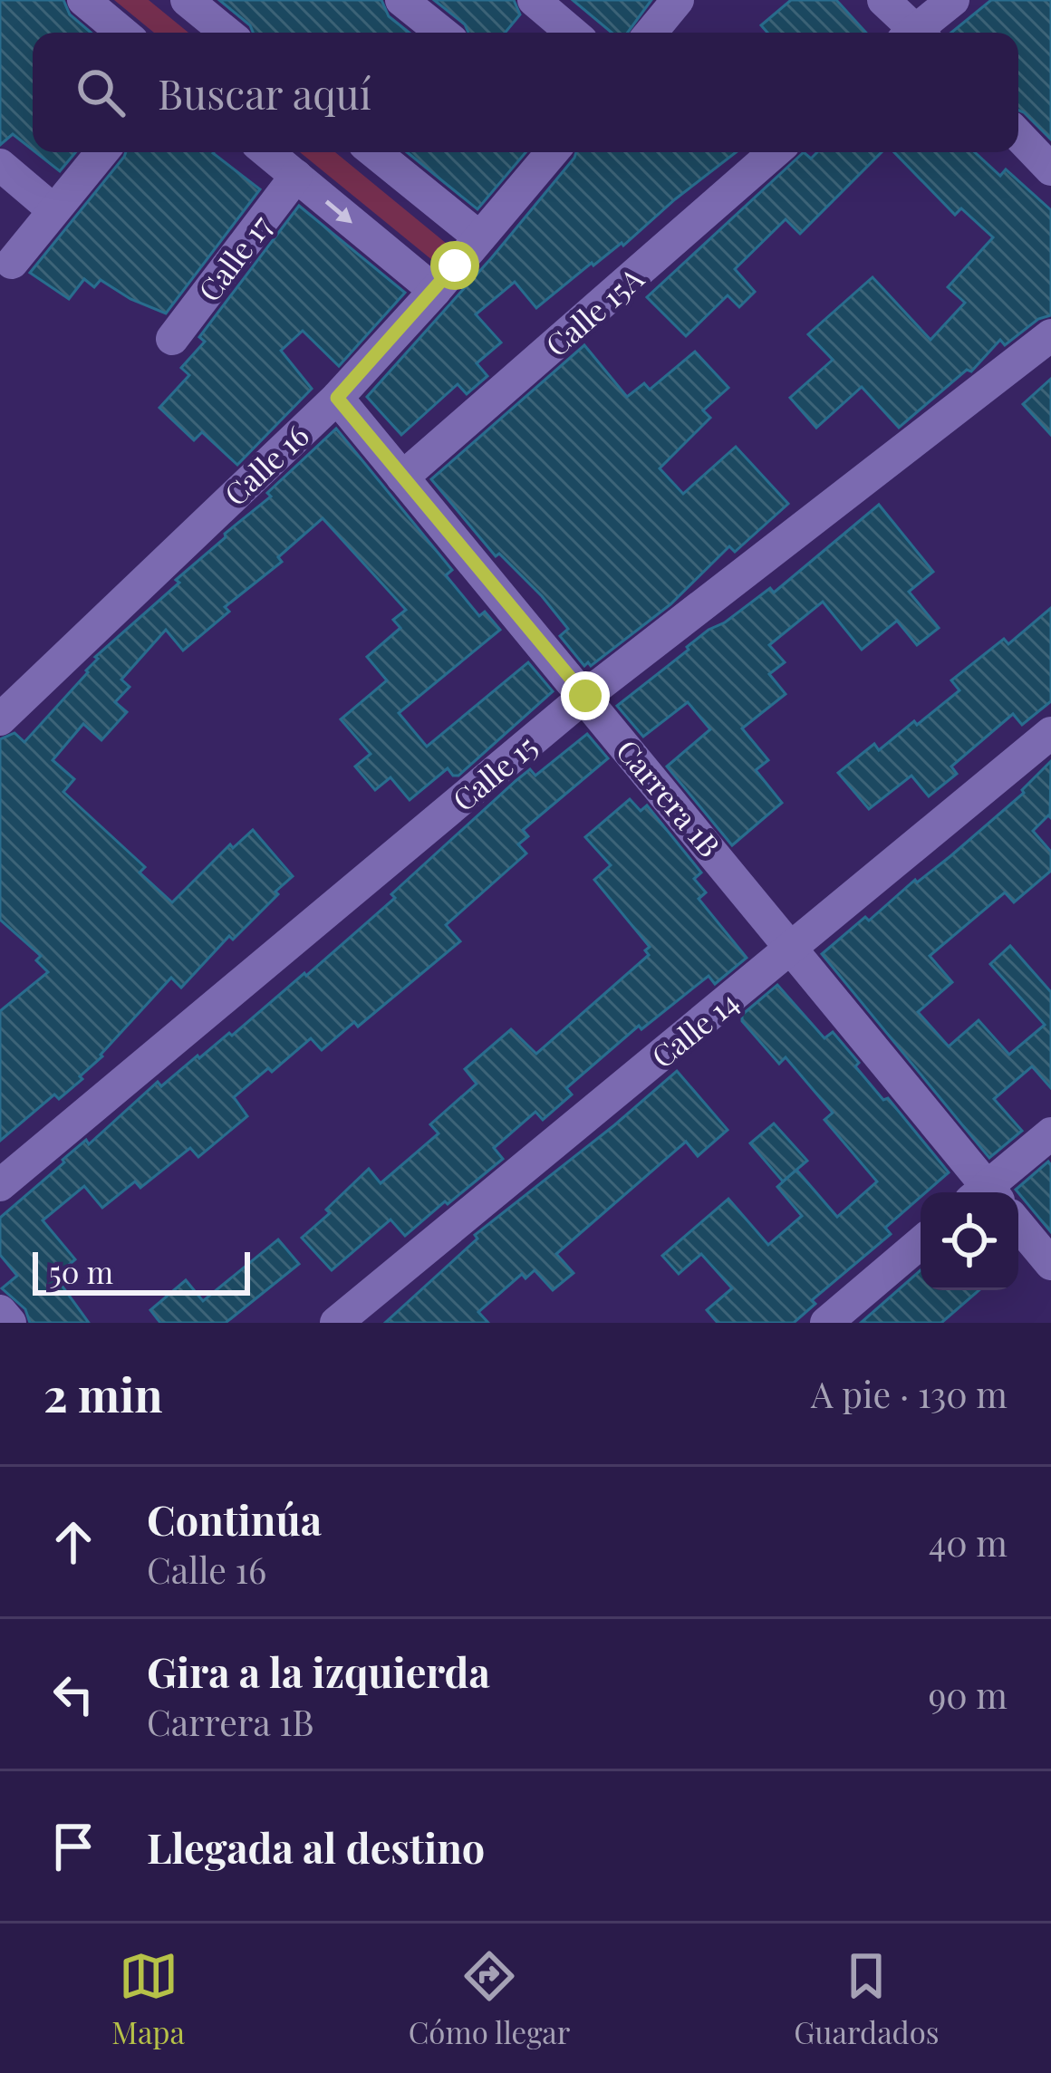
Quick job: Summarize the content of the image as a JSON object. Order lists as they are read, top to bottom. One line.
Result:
{"streets":{"street":["Calle 17","Calle 15A","Calle 16","Calle 15","Carrera 1B","Calle 14"]},"crossings":[["Calle 15A","Carrera 1B"],["Calle 16","Carrera 1B"],["Calle 15","Carrera 1B"],["Carrera 1B","Calle 14"]],"scale_bar":"50 m","page":{"search":"Buscar aquí","scale":"50 m","heading":["2 min","A pie · 130 m"],"list":[["Continúa","Calle 16","40 m"],["Gira a la izquierda","Carrera 1B","90 m"],"Llegada al destino"],"nav":["Mapa","Cómo llegar","Guardados"]}}
